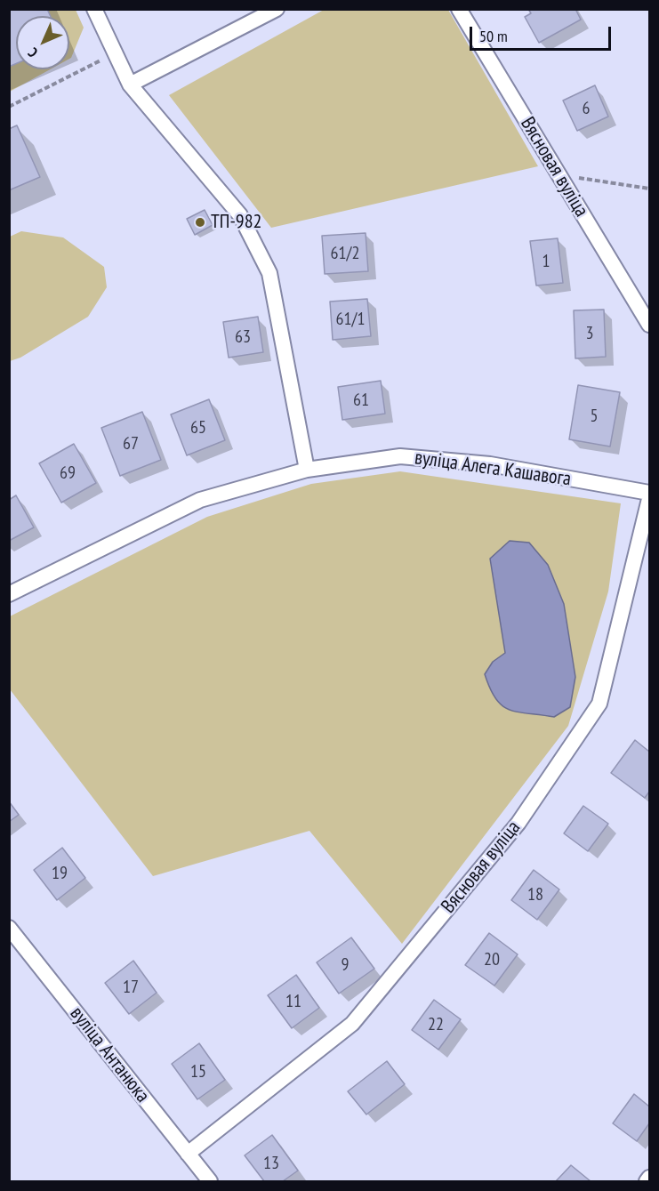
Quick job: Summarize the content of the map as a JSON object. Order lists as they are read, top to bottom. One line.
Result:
{"streets":{"street":["Вясновая вуліца","вуліца Алега Кашавога","вуліца Антанюка"]},"crossings":[["Вясновая вуліца","вуліца Антанюка"]],"places":["ТП-982"],"house_numbers":["6","61/2","1","61/1","3","63","61","5","65","67","69","19","18","20","9","17","11","22","15","13"],"scale_bar":"50 m","north":"bottom left"}
